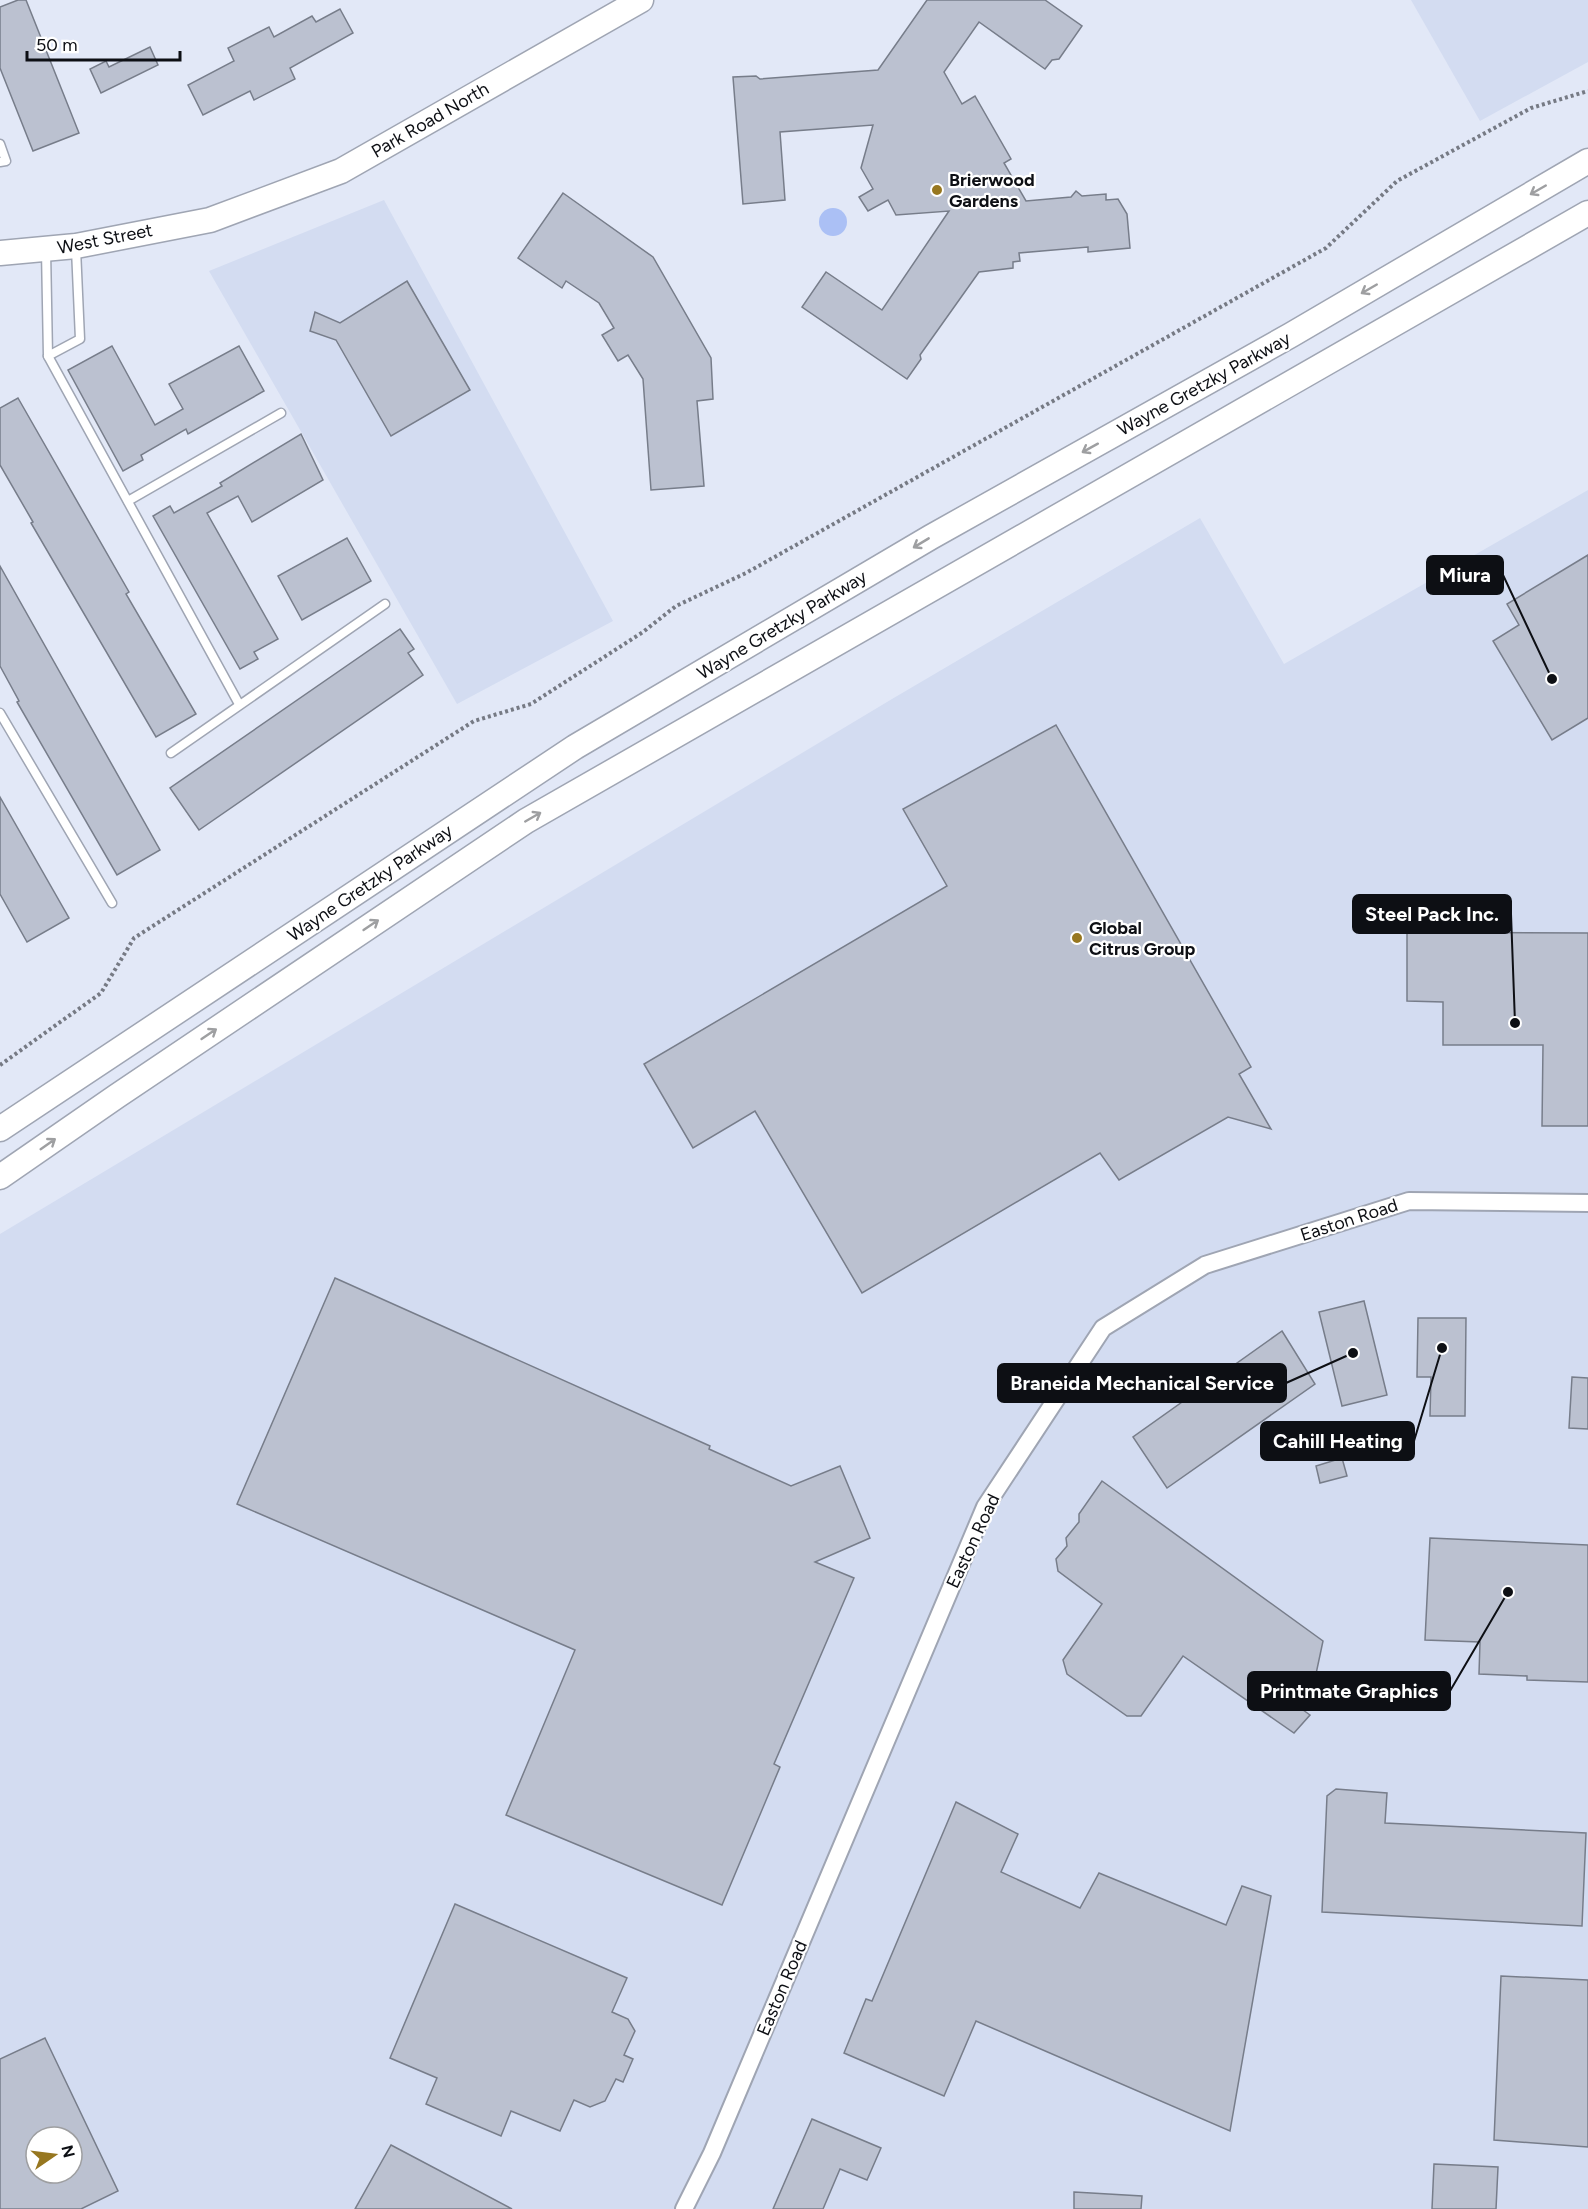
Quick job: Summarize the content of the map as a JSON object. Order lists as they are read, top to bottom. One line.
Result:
{"streets":{"main road":["Park Road North","West Street","Wayne Gretzky Parkway"],"street":["Easton Road"]},"crossings":[["Park Road North","West Street"]],"places":["Brierwood Gardens","Miura","Global Citrus Group","Steel Pack Inc.","Cahill Heating","Braneida Mechanical Service","Printmate Graphics"],"scale_bar":"50 m","north":"right"}
